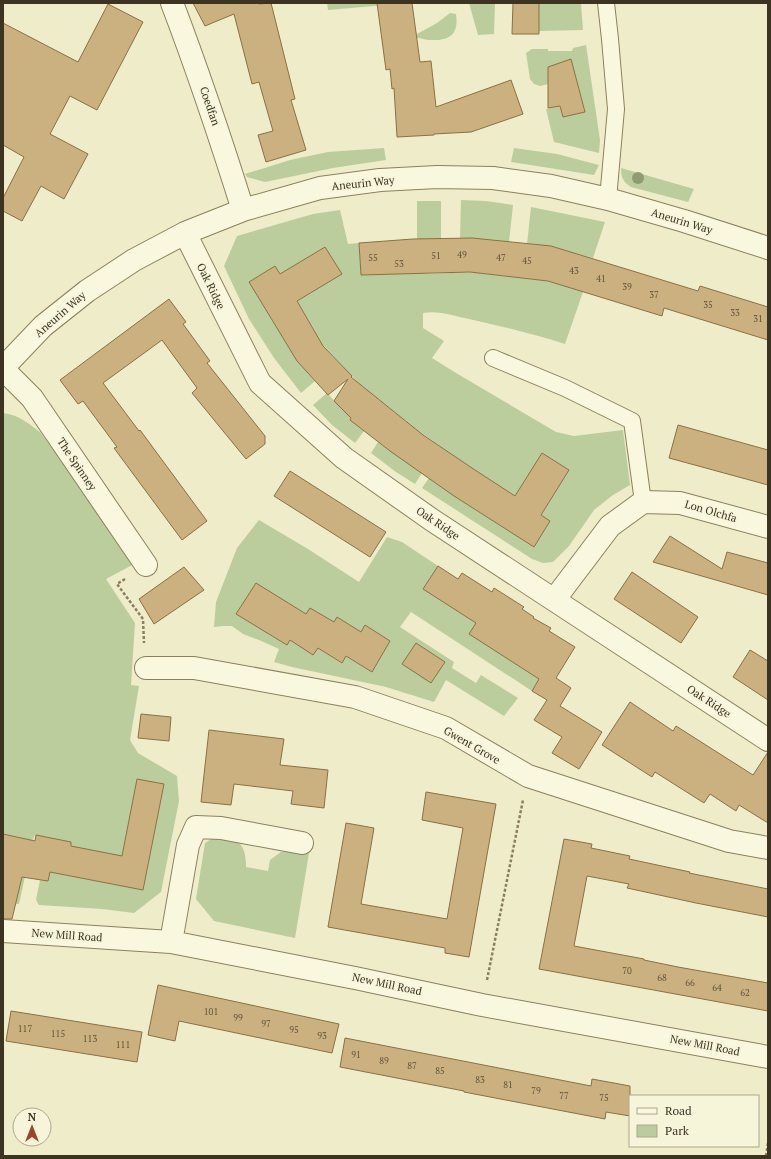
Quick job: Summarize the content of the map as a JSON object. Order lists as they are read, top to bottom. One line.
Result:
{"streets":{"street":["Coedfan","Aneurin Way","Oak Ridge","The Spinney","Lon Olchfa","Gwent Grove","New Mill Road"]},"crossings":[["Coedfan","Aneurin Way"],["Aneurin Way","Oak Ridge"],["Aneurin Way","The Spinney"]],"house_numbers":["49","51","55","47","45","53","43","41","39","37","35","33","31","70","68","66","64","62","101","99","97","117","95","115","93","113","111","91","89","87","85","83","81","79","77","75"],"legend":["Road","Park"],"north":"top"}
